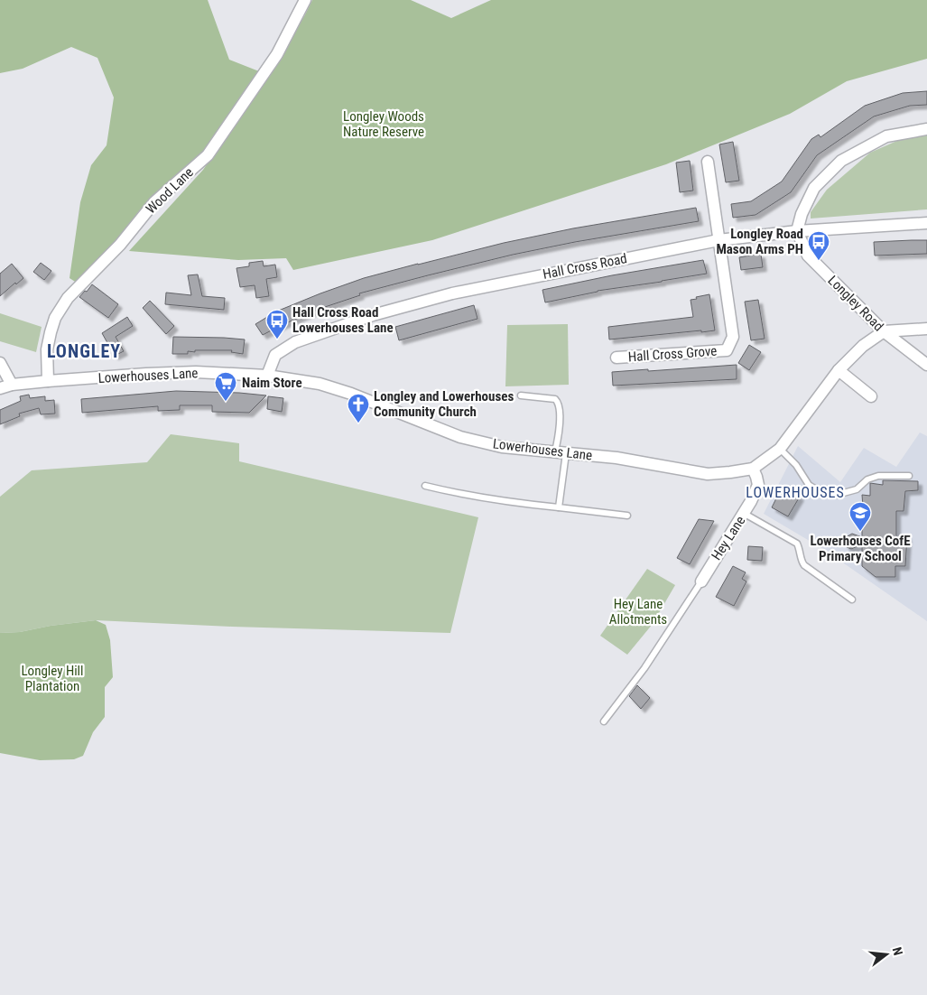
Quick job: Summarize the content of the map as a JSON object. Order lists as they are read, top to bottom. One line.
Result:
{"streets":{"street":["Wood Lane","Hall Cross Road","Longley Road","Hall Cross Grove","Lowerhouses Lane","Hey Lane"]},"crossings":[["Wood Lane","Lowerhouses Lane"],["Hall Cross Road","Longley Road"],["Hall Cross Road","Hall Cross Grove"],["Hall Cross Road","Lowerhouses Lane"],["Longley Road","Lowerhouses Lane"],["Lowerhouses Lane","Hey Lane"]],"districts":["LONGLEY","LOWERHOUSES"],"parks":["Longley Woods Nature Reserve","Hey Lane Allotments","Longley Hill Plantation"],"places":{"bus stop":["Longley Road Mason Arms PH","Hall Cross Road Lowerhouses Lane"],"supermarket":["Naim Store"],"church":["Longley and Lowerhouses Community Church"],"school or university":["Lowerhouses CofE Primary School"]},"north":"right"}
